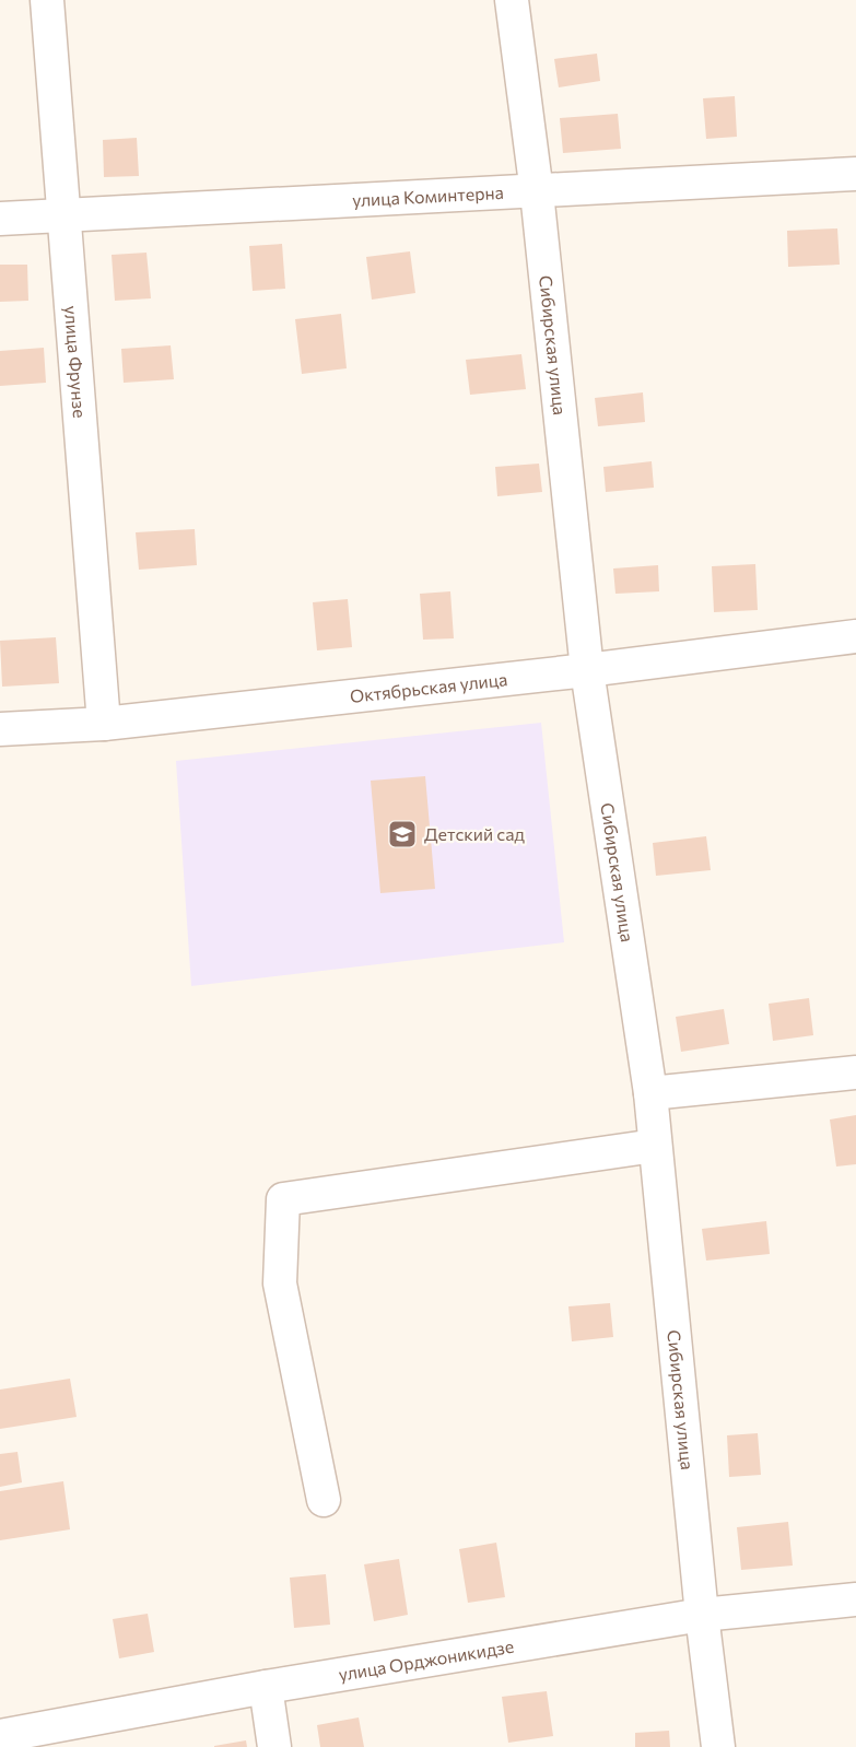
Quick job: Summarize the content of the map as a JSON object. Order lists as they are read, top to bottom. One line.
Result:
{"streets":{"street":["улица Коминтерна","Сибирская улица","улица Фрунзе","Октябрьская улица","улица Орджоникидзе"]},"crossings":[["улица Коминтерна","Сибирская улица"],["улица Коминтерна","улица Фрунзе"],["Сибирская улица","Октябрьская улица"],["Сибирская улица","улица Орджоникидзе"],["улица Фрунзе","Октябрьская улица"]],"places":{"school or university":["Детский сад"]}}
